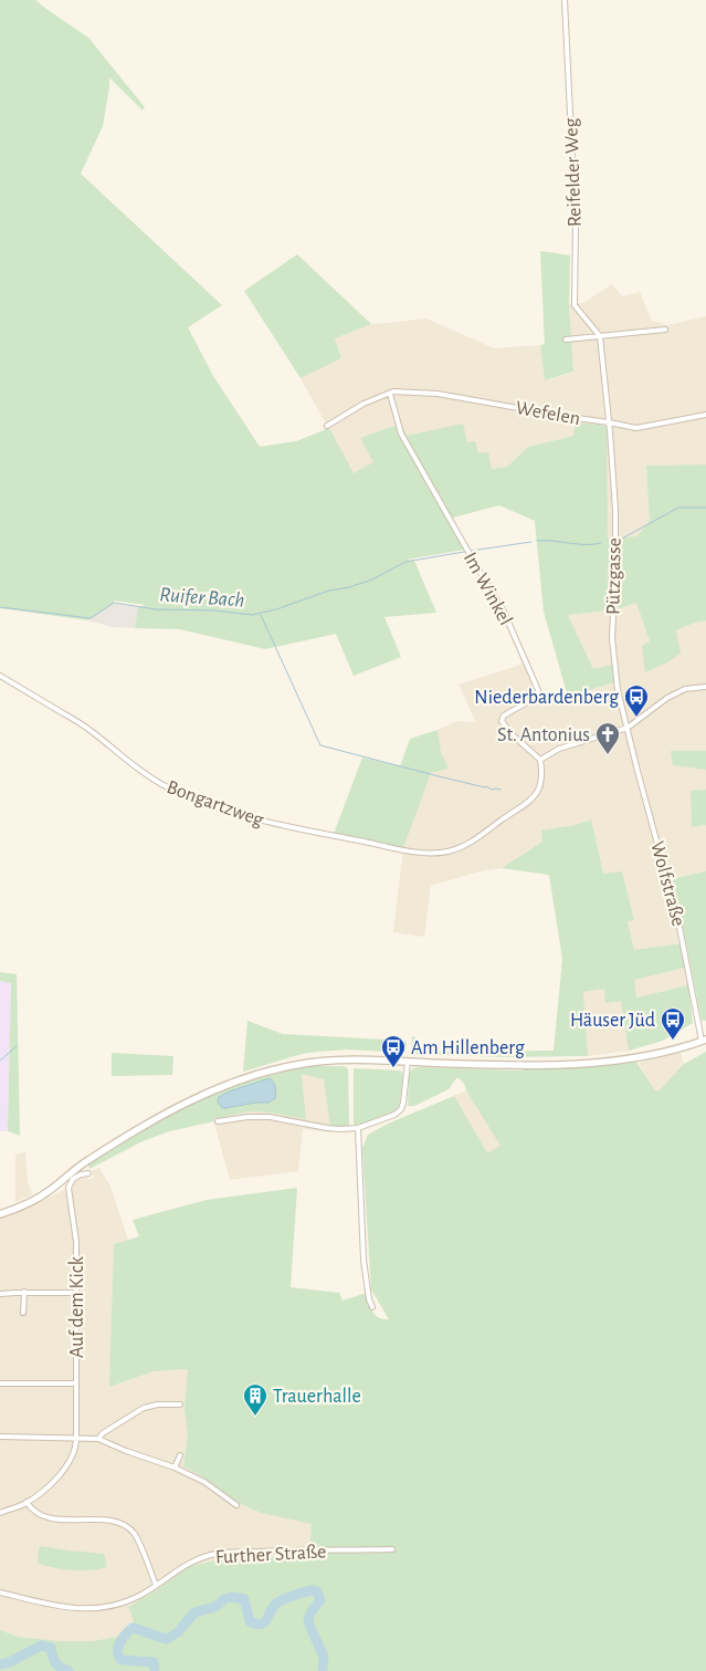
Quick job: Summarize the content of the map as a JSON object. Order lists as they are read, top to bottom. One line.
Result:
{"streets":{"street":["Reifelder Weg","Wefelen","Pützgasse","Im Winkel","Bongartzweg","Wolfstraße","Auf dem Kick","Further Straße"]},"crossings":[["Wefelen","Pützgasse"],["Wefelen","Im Winkel"],["Pützgasse","Wolfstraße"],["Im Winkel","Bongartzweg"]],"water":["Ruifer Bach"],"places":{"bus stop":["Niederbardenberg","Häuser Jüd","Am Hillenberg"],"church":["St. Antonius"],"building":["Trauerhalle"]}}
